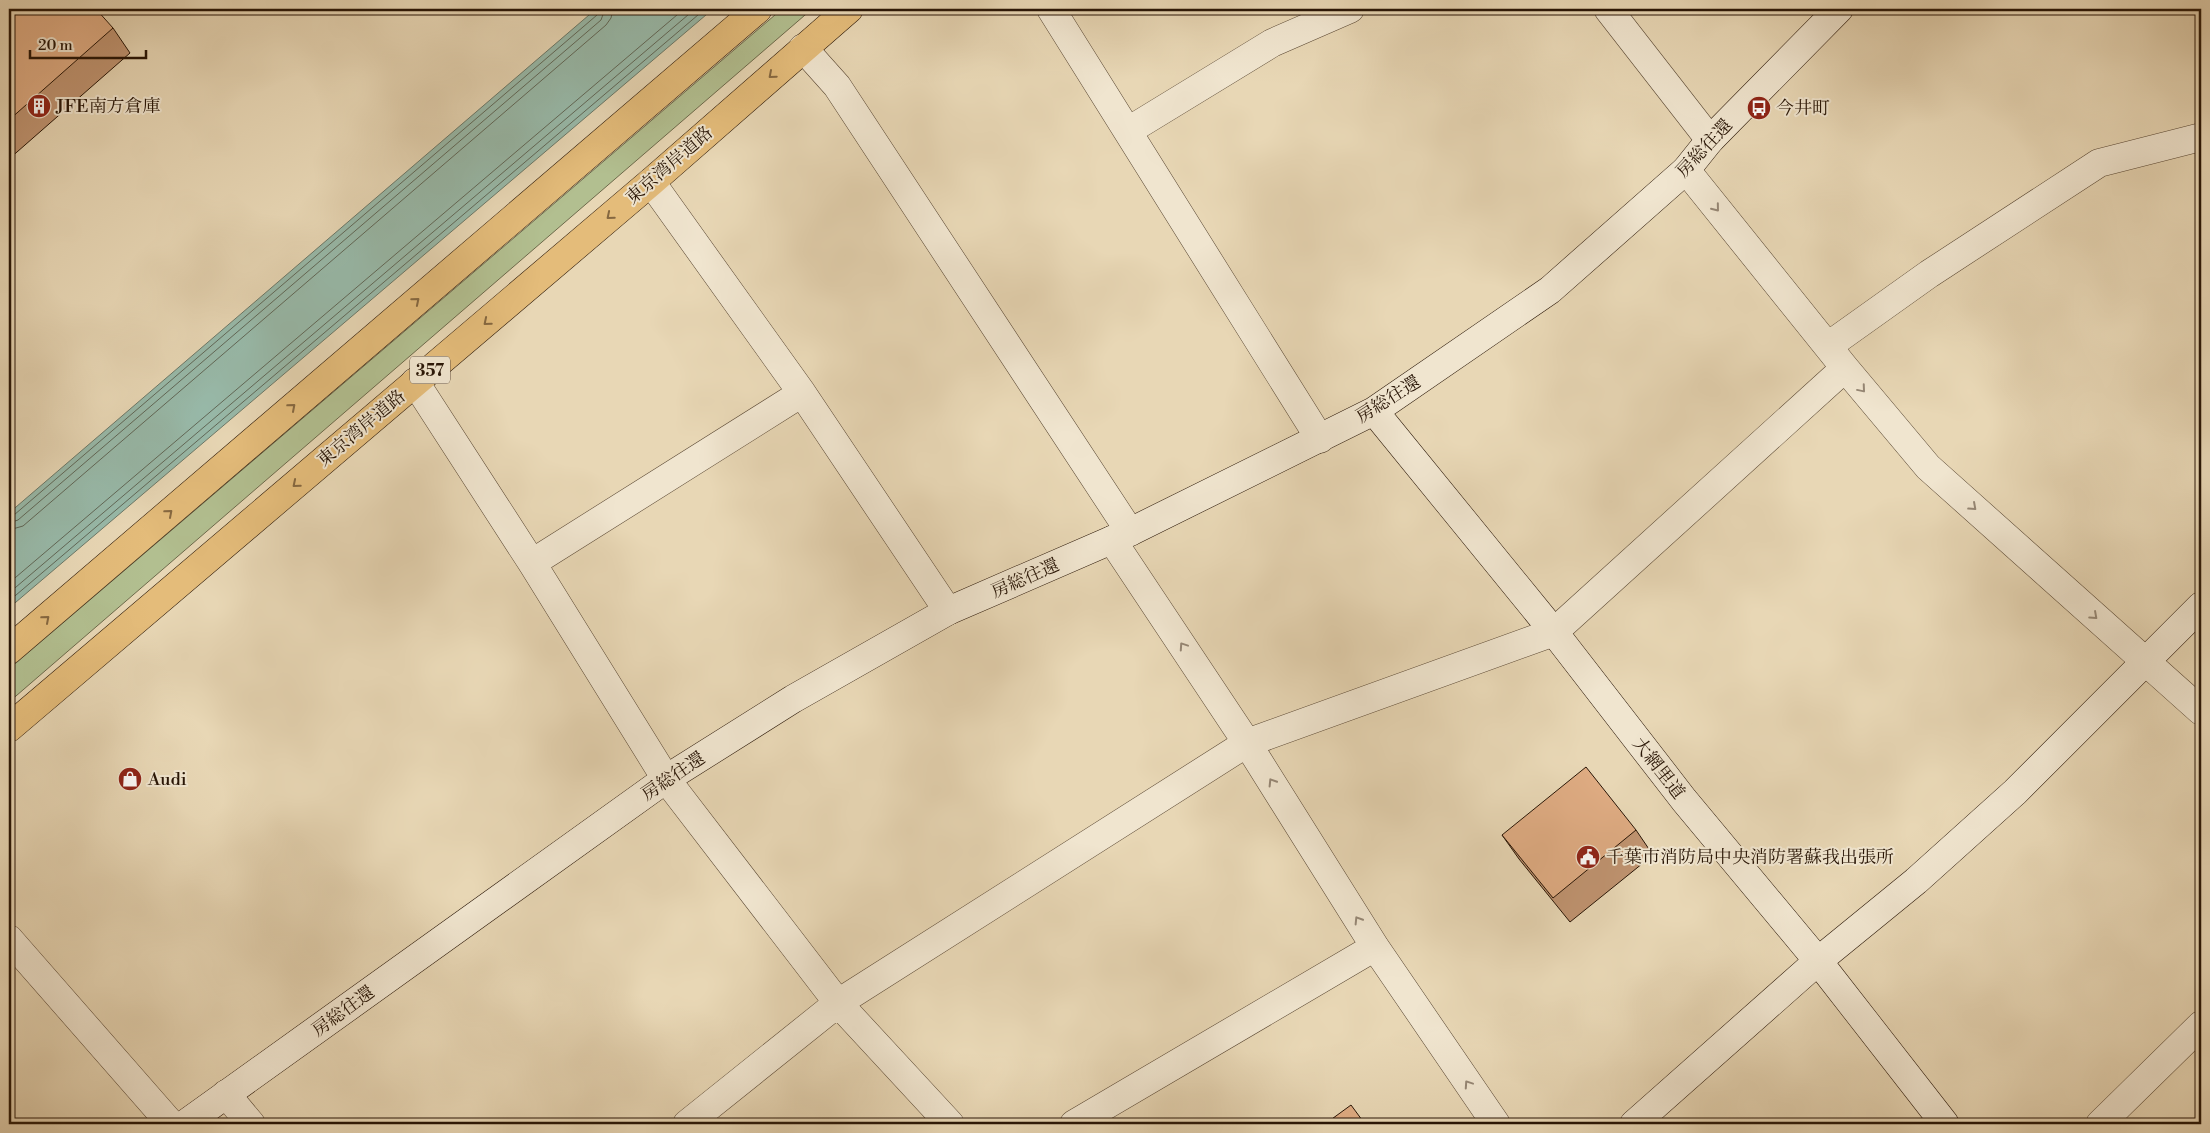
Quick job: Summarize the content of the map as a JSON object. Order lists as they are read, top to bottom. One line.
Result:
{"streets":{"highway":["東京湾岸道路","357"],"street":["房総往還","大網里道"]},"crossings":[["房総往還","大網里道"]],"places":{"building":["JFE南方倉庫"],"bus stop":["今井町"],"shop":["Audi"],"public building":["千葉市消防局中央消防署蘇我出張所"]},"scale_bar":"20 m"}
